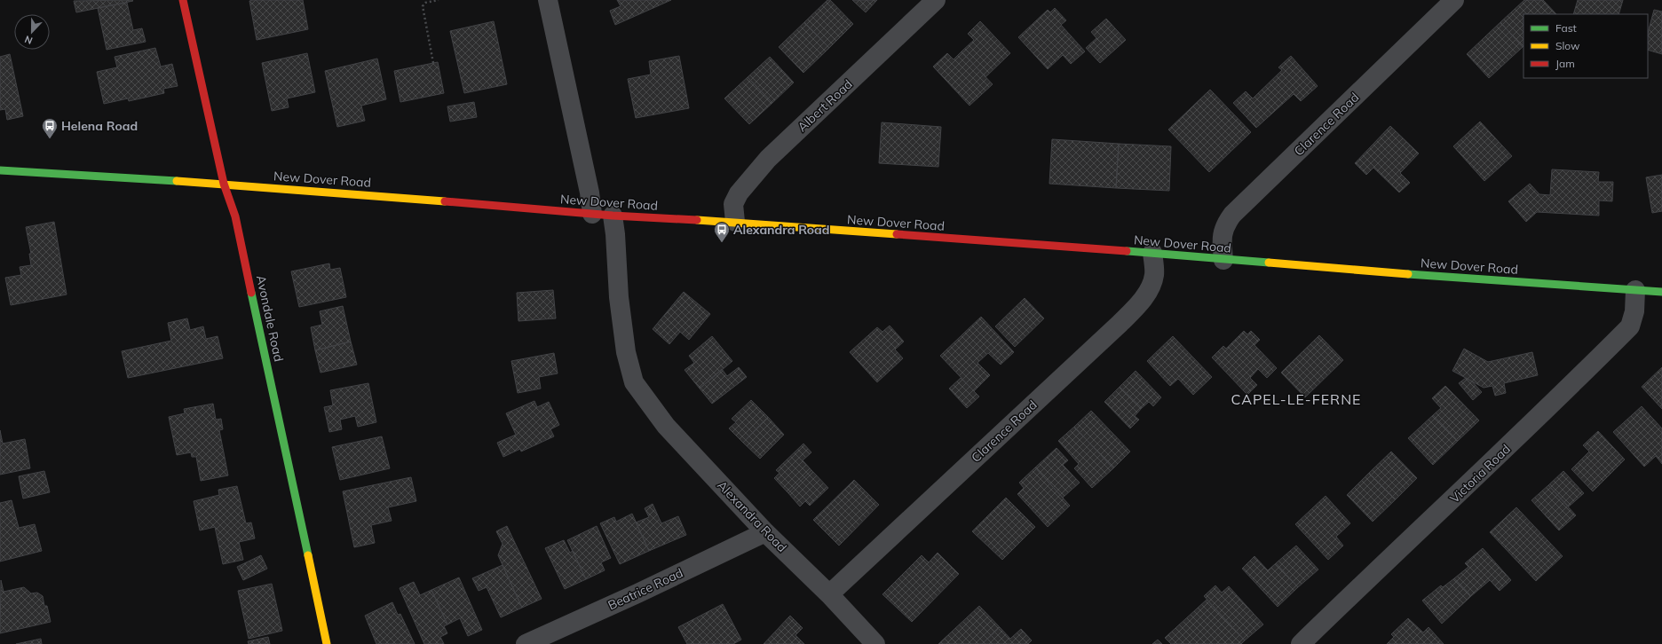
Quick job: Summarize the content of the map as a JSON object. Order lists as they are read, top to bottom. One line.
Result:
{"streets":{"main road":["New Dover Road","Avondale Road"],"street":["Albert Road","Clarence Road","Victoria Road","Alexandra Road","Beatrice Road"]},"crossings":[["Albert Road","New Dover Road"],["Clarence Road","New Dover Road"],["Clarence Road","Alexandra Road"],["New Dover Road","Avondale Road"],["New Dover Road","Victoria Road"],["New Dover Road","Alexandra Road"],["Alexandra Road","Beatrice Road"]],"districts":["CAPEL-LE-FERNE"],"places":{"bus stop":["Helena Road","Alexandra Road"]},"legend":["Fast","Slow","Jam"],"north":"bottom"}
